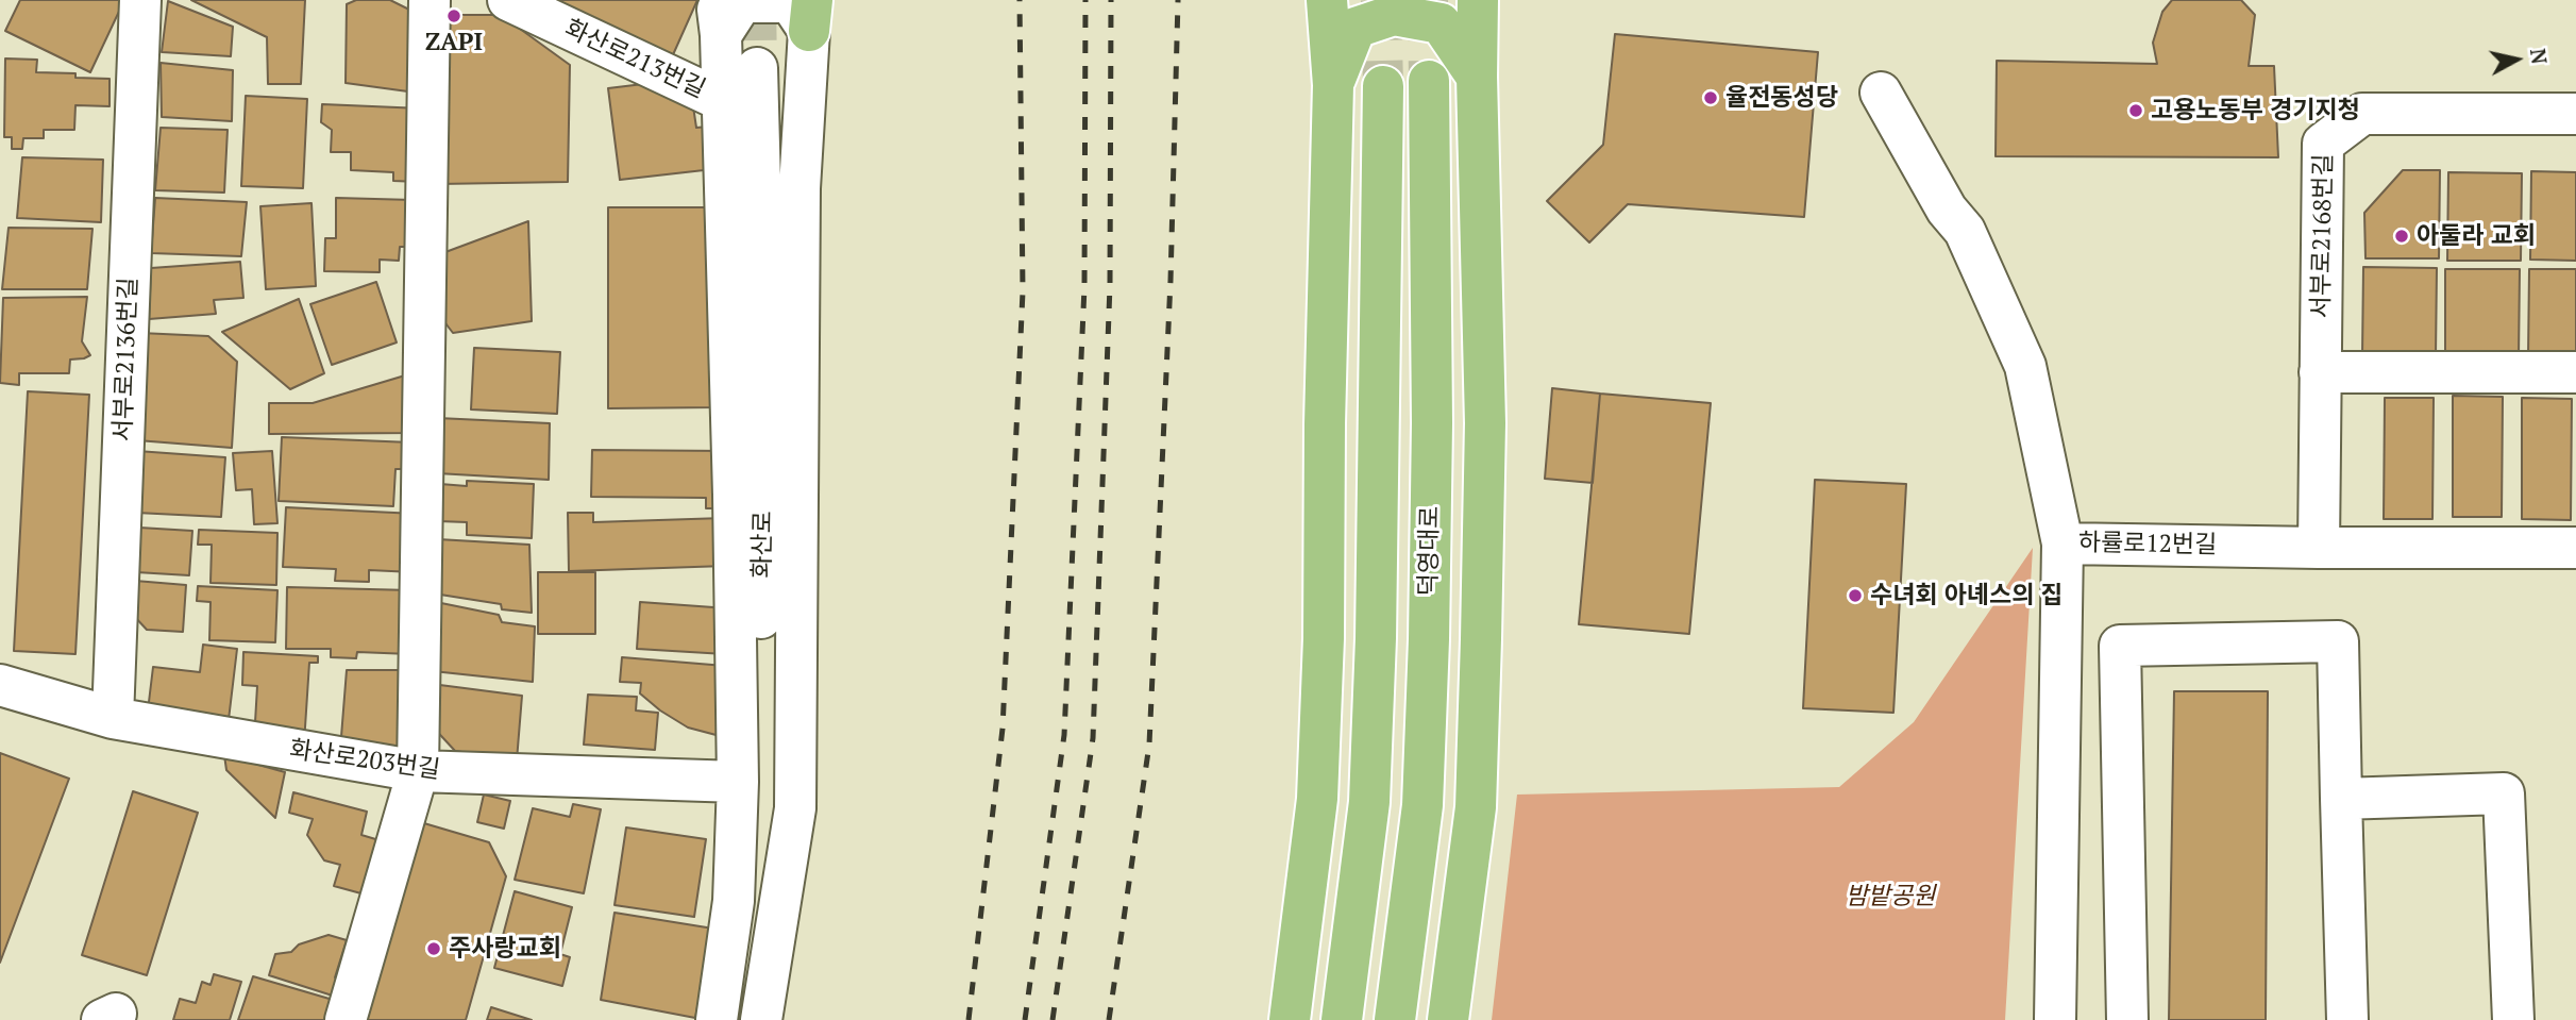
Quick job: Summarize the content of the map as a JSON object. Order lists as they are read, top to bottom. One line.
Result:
{"streets":{"main road":["덕영대로"],"street":["화산로213번길","서부로2168번길","서부로2136번길","화산로","하률로12번길","화산로203번길"]},"crossings":[["서부로2168번길","하률로12번길"],["서부로2136번길","화산로203번길"]],"parks":["밤밭공원"],"places":["ZAPI","율전동성당","고용노동부 경기지청","아둘라 교회","수녀회 아녜스의 집","주사랑교회"],"north":"right"}
